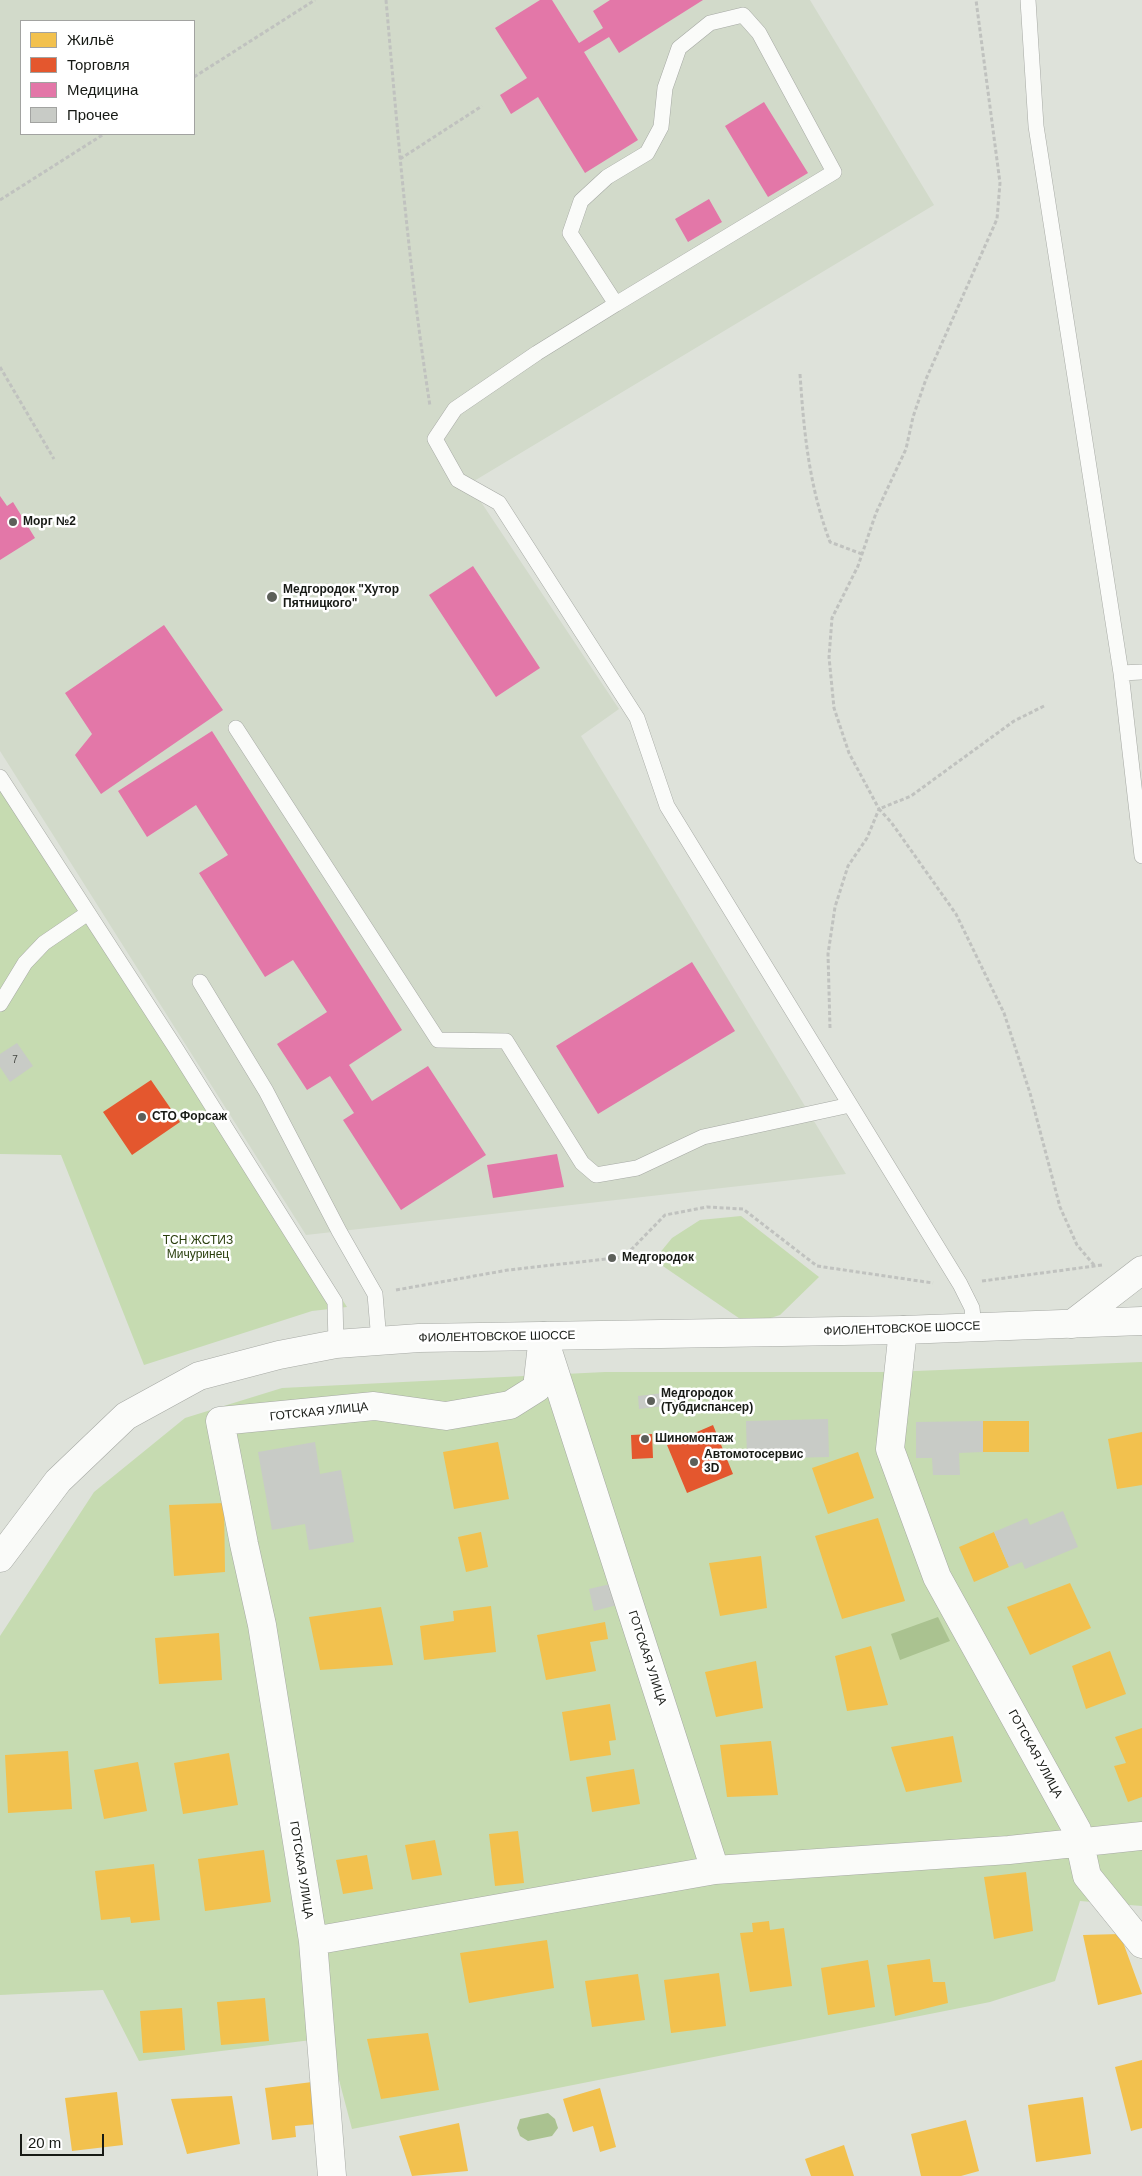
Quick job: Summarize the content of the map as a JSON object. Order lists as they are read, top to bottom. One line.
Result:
{"streets":{"street":["ФИОЛЕНТОВСКОЕ ШОССЕ","ГОТСКАЯ УЛИЦА"]},"crossings":[["ФИОЛЕНТОВСКОЕ ШОССЕ","ГОТСКАЯ УЛИЦА"]],"parks":["ТСН ЖСТИЗ Мичуринец"],"places":["Морг №2","Медгородок \"Хутор Пятницкого\"","СТО Форсаж","Медгородок","Медгородок (Тубдиспансер)","Шиномонтаж","Автомотосервис 3D"],"house_numbers":["7"],"legend":["Жильё","Торговля","Медицина","Прочее"],"scale_bar":"20 m"}
